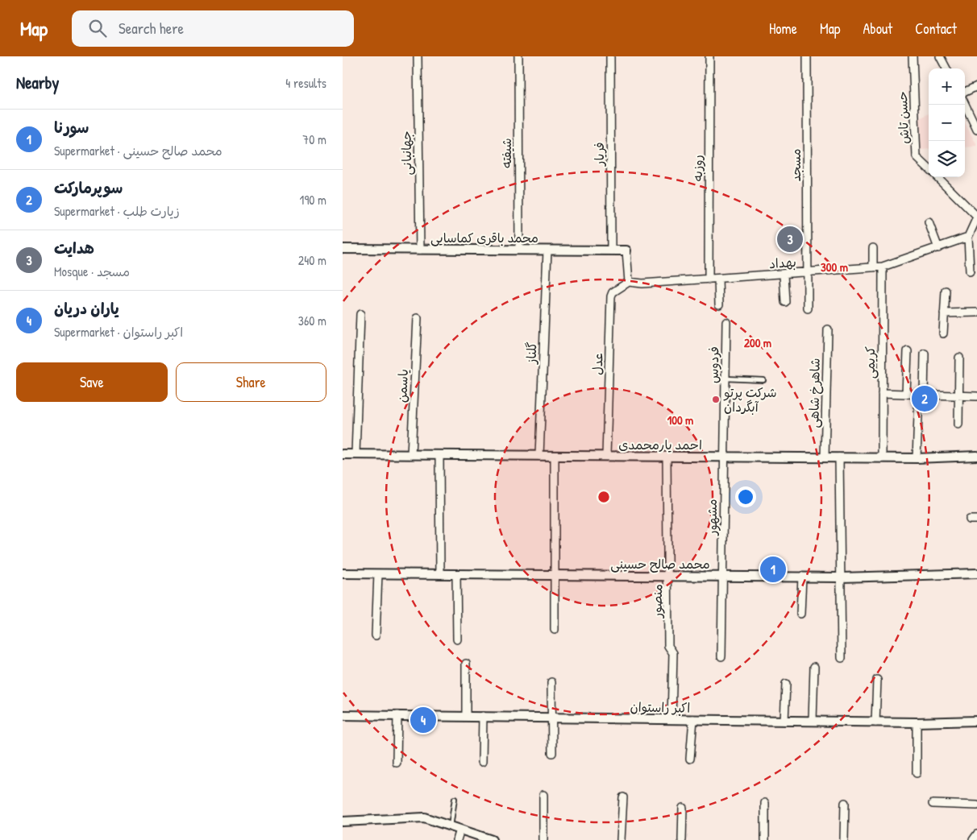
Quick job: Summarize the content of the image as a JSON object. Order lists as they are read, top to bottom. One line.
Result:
{"streets":{"street":["حسن تاش","جهانبانی","شیفته","فریار","مسجد","روزبه","محمد باقری کماسایی","بهداد","گلناز","کریمی","عدل","فردوس","یاسمن","شاهرخ شاهی","احمد یارمحمدی","مشهور","محمد صالح حسینی","منصور","اکبر راستوان"]},"crossings":[["جهانبانی","محمد باقری کماسایی"],["شیفته","محمد باقری کماسایی"],["فریار","محمد باقری کماسایی"],["مسجد","بهداد"],["روزبه","بهداد"],["محمد باقری کماسایی","گلناز"],["بهداد","کریمی"],["بهداد","عدل"],["گلناز","احمد یارمحمدی"],["کریمی","احمد یارمحمدی"],["عدل","احمد یارمحمدی"],["فردوس","احمد یارمحمدی"],["فردوس","مشهور"],["یاسمن","احمد یارمحمدی"],["شاهرخ شاهی","احمد یارمحمدی"],["احمد یارمحمدی","مشهور"],["احمد یارمحمدی","منصور"],["مشهور","محمد صالح حسینی"],["محمد صالح حسینی","منصور"],["منصور","اکبر راستوان"]],"places":["شرکت پرتو آبگردان"],"page":{"header":"Map","search":"Search here","nav":["Home","Map","About","Contact"],"heading":["Nearby","4 results"],"map_buttons":["+","−"],"list":[{"mark":"1","name":"سورنا","note":"Supermarket · محمد صالح حسینی","value":"70 m"},{"mark":"2","name":"سوپرمارکت","note":"Supermarket · زیارت طلب","value":"190 m"},{"mark":"3","name":"هدایت","note":"Mosque · مسجد","value":"240 m"},{"mark":"4","name":"یاران دریان","note":"Supermarket · اکبر راستوان","value":"360 m"}],"pins":["3","2","1","4"],"buttons":["Save","Share"]},"rings":["300 m","200 m","100 m"]}
